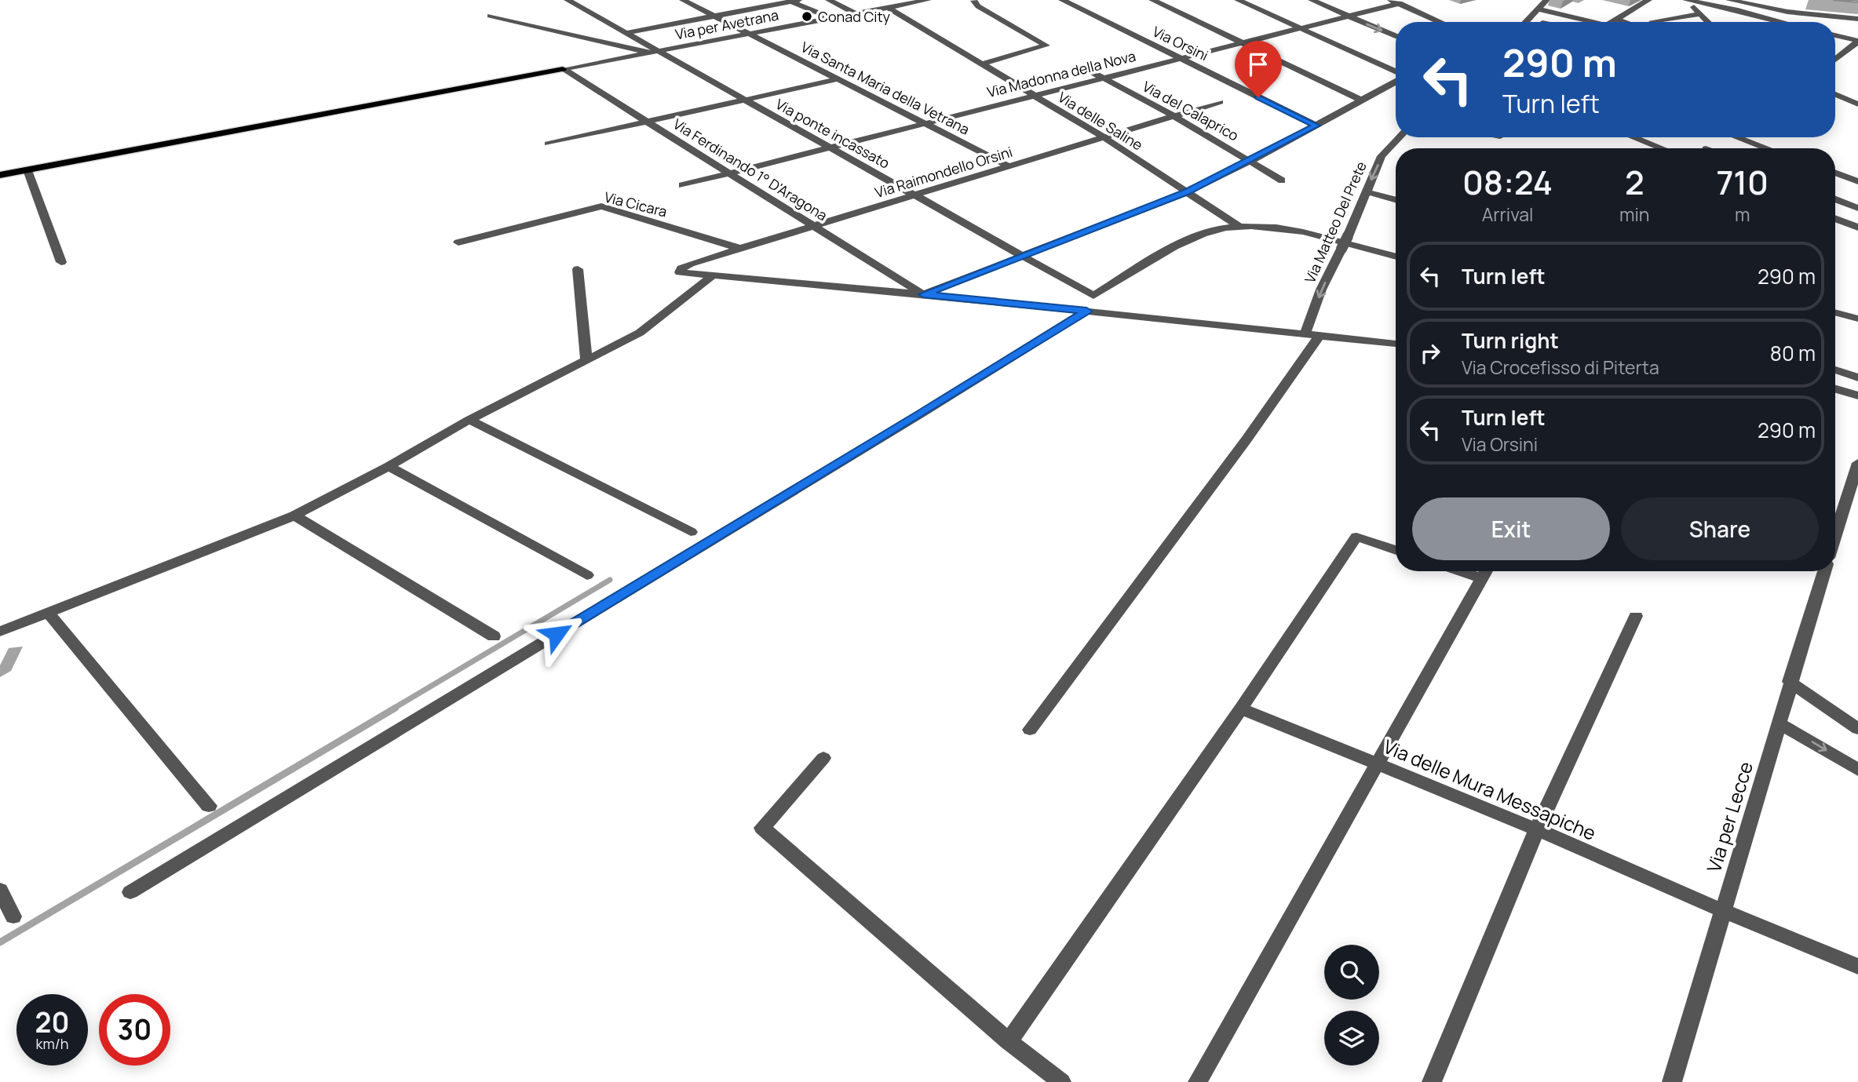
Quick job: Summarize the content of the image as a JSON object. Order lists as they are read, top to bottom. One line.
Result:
{"streets":{"street":["Via per Avetrana","Via Orsini","Via Madonna della Nova","Via Santa Maria della Vetrana","Via del Calaprico","Via delle Saline","Via ponte incassato","Via Ferdinando 1° D'Aragona","Via Raimondello Orsini","Via Cicara","Via Matteo Del Prete","Via delle Mura Messapiche","Via per Lecce"]},"crossings":[["Via per Avetrana","Via Santa Maria della Vetrana"],["Via per Avetrana","Via delle Saline"],["Via per Avetrana","Via ponte incassato"],["Via per Avetrana","Via Ferdinando 1° D'Aragona"],["Via Orsini","Via Madonna della Nova"],["Via Madonna della Nova","Via Santa Maria della Vetrana"],["Via Madonna della Nova","Via del Calaprico"],["Via Madonna della Nova","Via delle Saline"],["Via Madonna della Nova","Via ponte incassato"],["Via Madonna della Nova","Via Ferdinando 1° D'Aragona"],["Via Santa Maria della Vetrana","Via Raimondello Orsini"],["Via del Calaprico","Via Raimondello Orsini"],["Via delle Saline","Via ponte incassato"],["Via delle Saline","Via Raimondello Orsini"],["Via ponte incassato","Via Raimondello Orsini"],["Via Ferdinando 1° D'Aragona","Via Raimondello Orsini"],["Via Raimondello Orsini","Via Cicara"],["Via delle Mura Messapiche","Via per Lecce"]],"one_way":["Via Matteo Del Prete"],"places":["Conad City"],"page":{"turn":["290 m","Turn left"],"eta":["08:24","Arrival","2","min","710","m"],"list":[{"name":"Turn left","value":"290 m"},{"name":"Turn right","note":"Via Crocefisso di Piterta","value":"80 m"},{"name":"Turn left","note":"Via Orsini","value":"290 m"}],"buttons":["Exit","Share"],"speed":"20 km/h","limit":"30"}}
